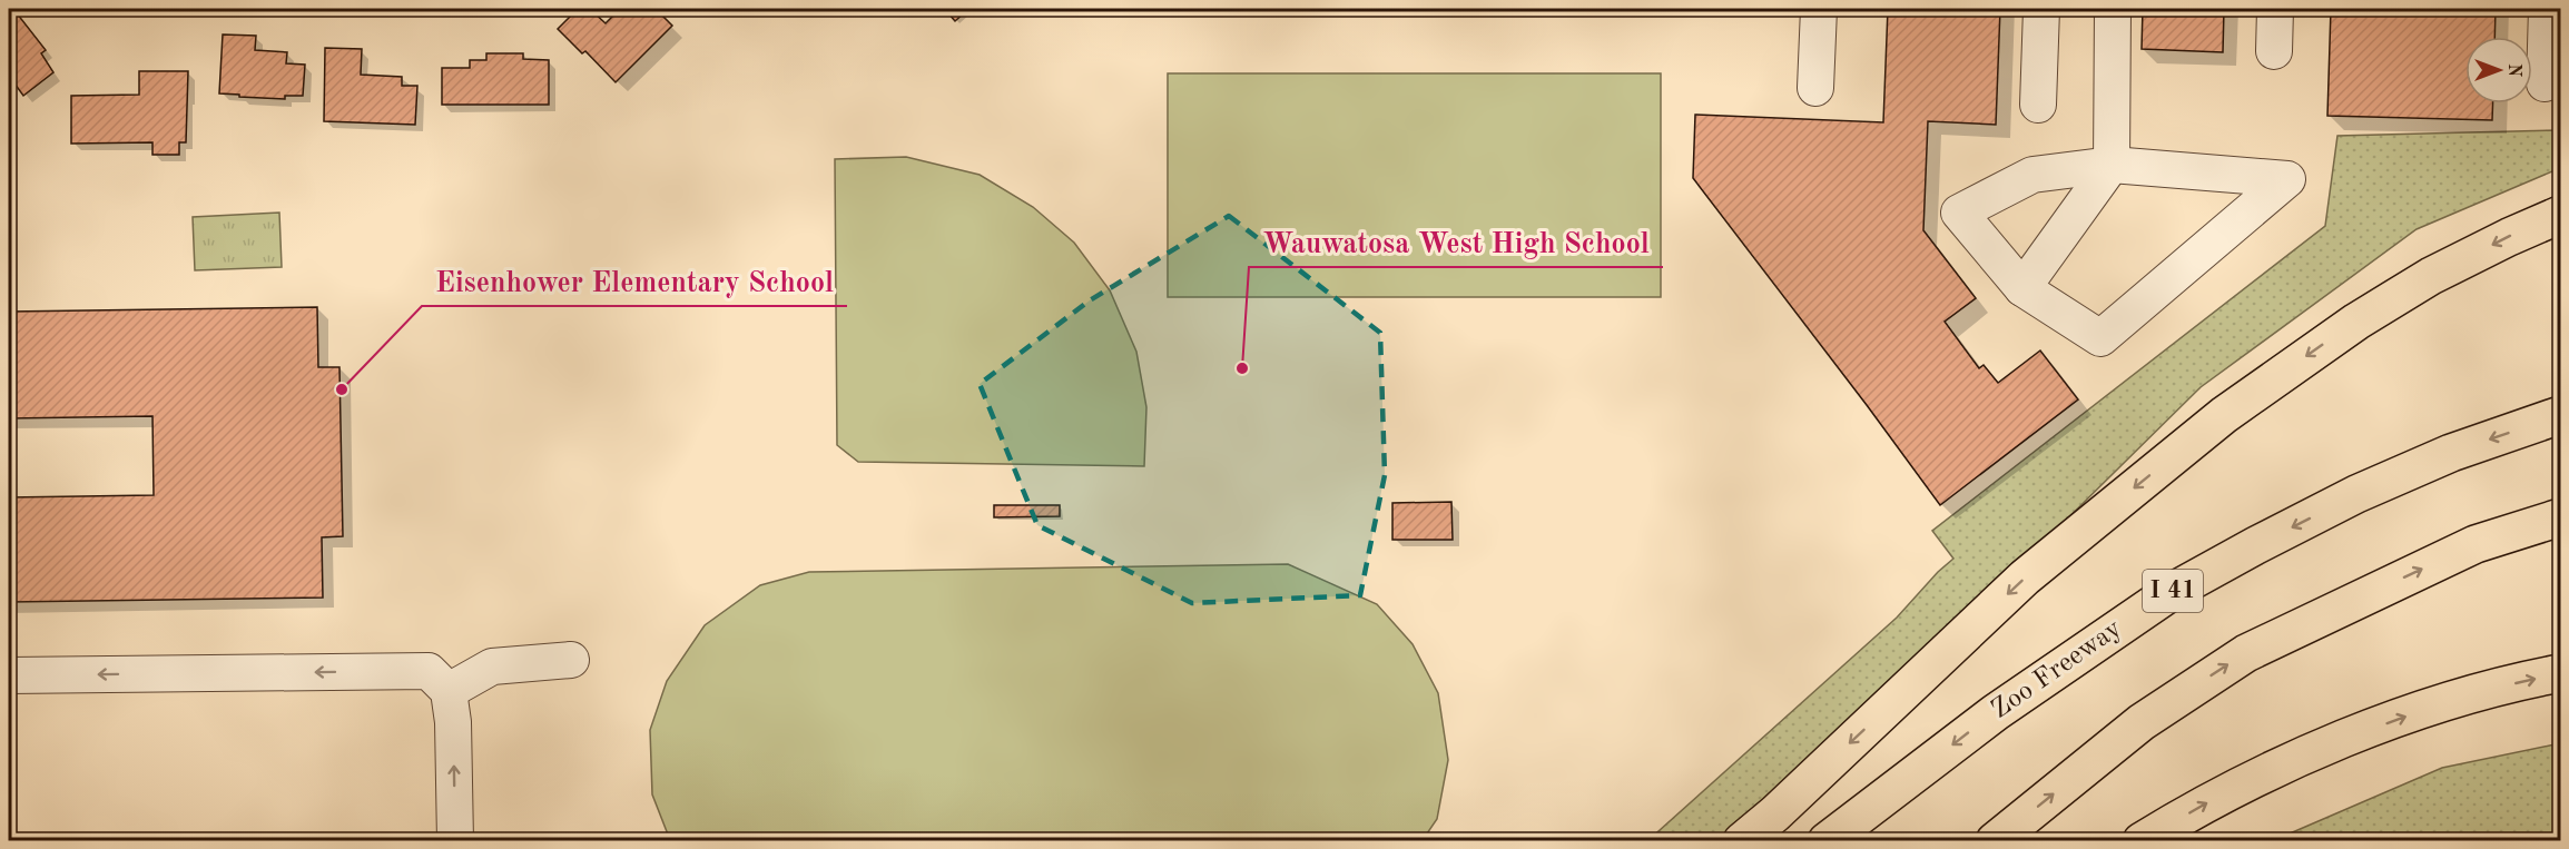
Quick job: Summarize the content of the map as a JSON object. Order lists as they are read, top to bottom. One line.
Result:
{"streets":{"highway":["I 41","Zoo Freeway"]},"places":["Wauwatosa West High School","Eisenhower Elementary School"],"north":"right"}
